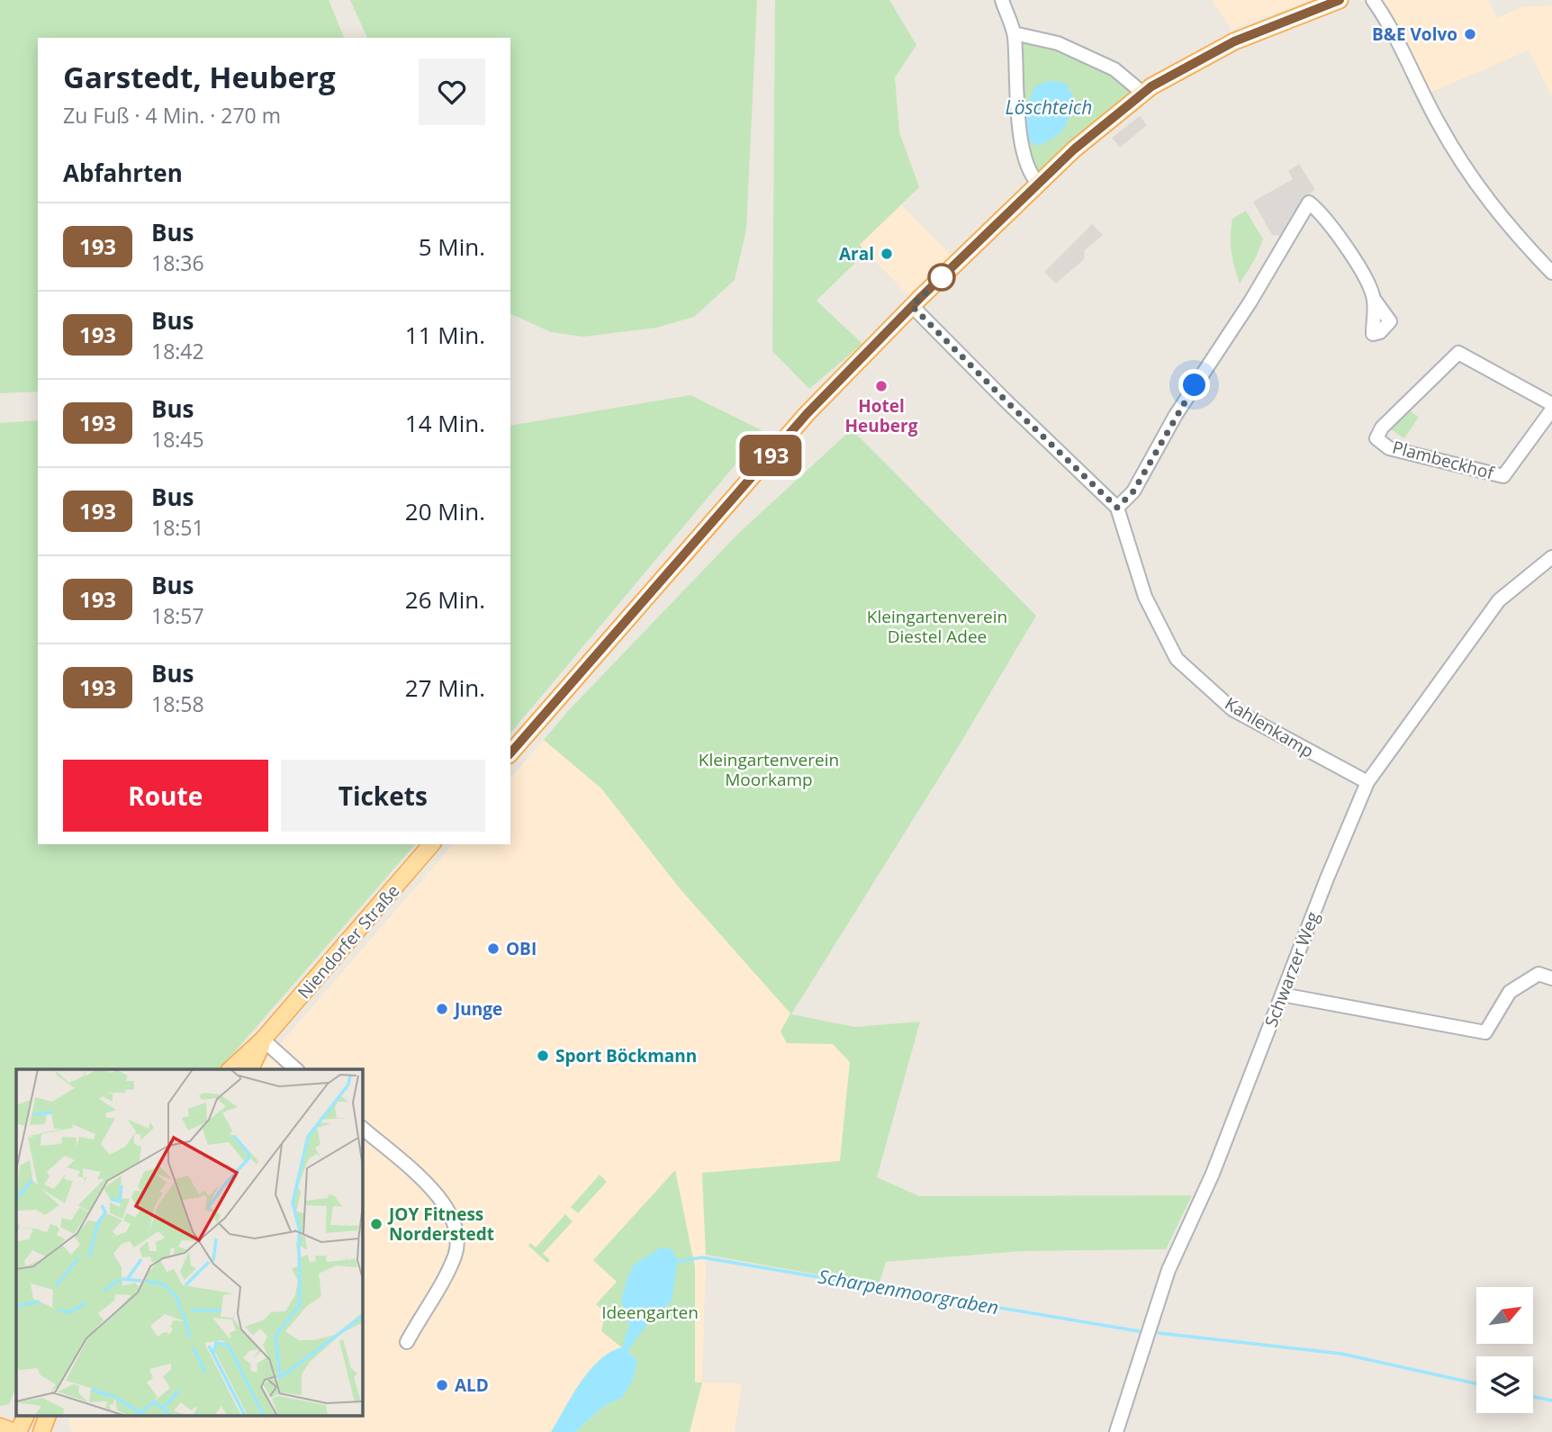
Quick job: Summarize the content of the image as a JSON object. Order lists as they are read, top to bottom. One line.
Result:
{"streets":{"main road":["Niendorfer Straße"],"street":["Plambeckhof","Kahlenkamp","Schwarzer Weg"]},"crossings":[["Kahlenkamp","Schwarzer Weg"]],"water":["Löschteich","Scharpenmoorgraben"],"parks":["Kleingartenverein Diestel Adee","Kleingartenverein Moorkamp","Ideengarten"],"places":["B&E Volvo","Aral","Hotel Heuberg","OBI","Junge","Sport Böckmann","JOY Fitness Norderstedt","ALD"],"lines":["bus line 193"],"north":"top right","page":{"on_map":"193","heading":[["Garstedt, Heuberg","Zu Fuß · 4 Min. · 270 m"],"Abfahrten"],"list":[{"mark":"193","name":"Bus","note":"18:36","value":"5 Min."},{"mark":"193","name":"Bus","note":"18:42","value":"11 Min."},{"mark":"193","name":"Bus","note":"18:45","value":"14 Min."},{"mark":"193","name":"Bus","note":"18:51","value":"20 Min."},{"mark":"193","name":"Bus","note":"18:57","value":"26 Min."},{"mark":"193","name":"Bus","note":"18:58","value":"27 Min."}],"buttons":["Route","Tickets"]}}
